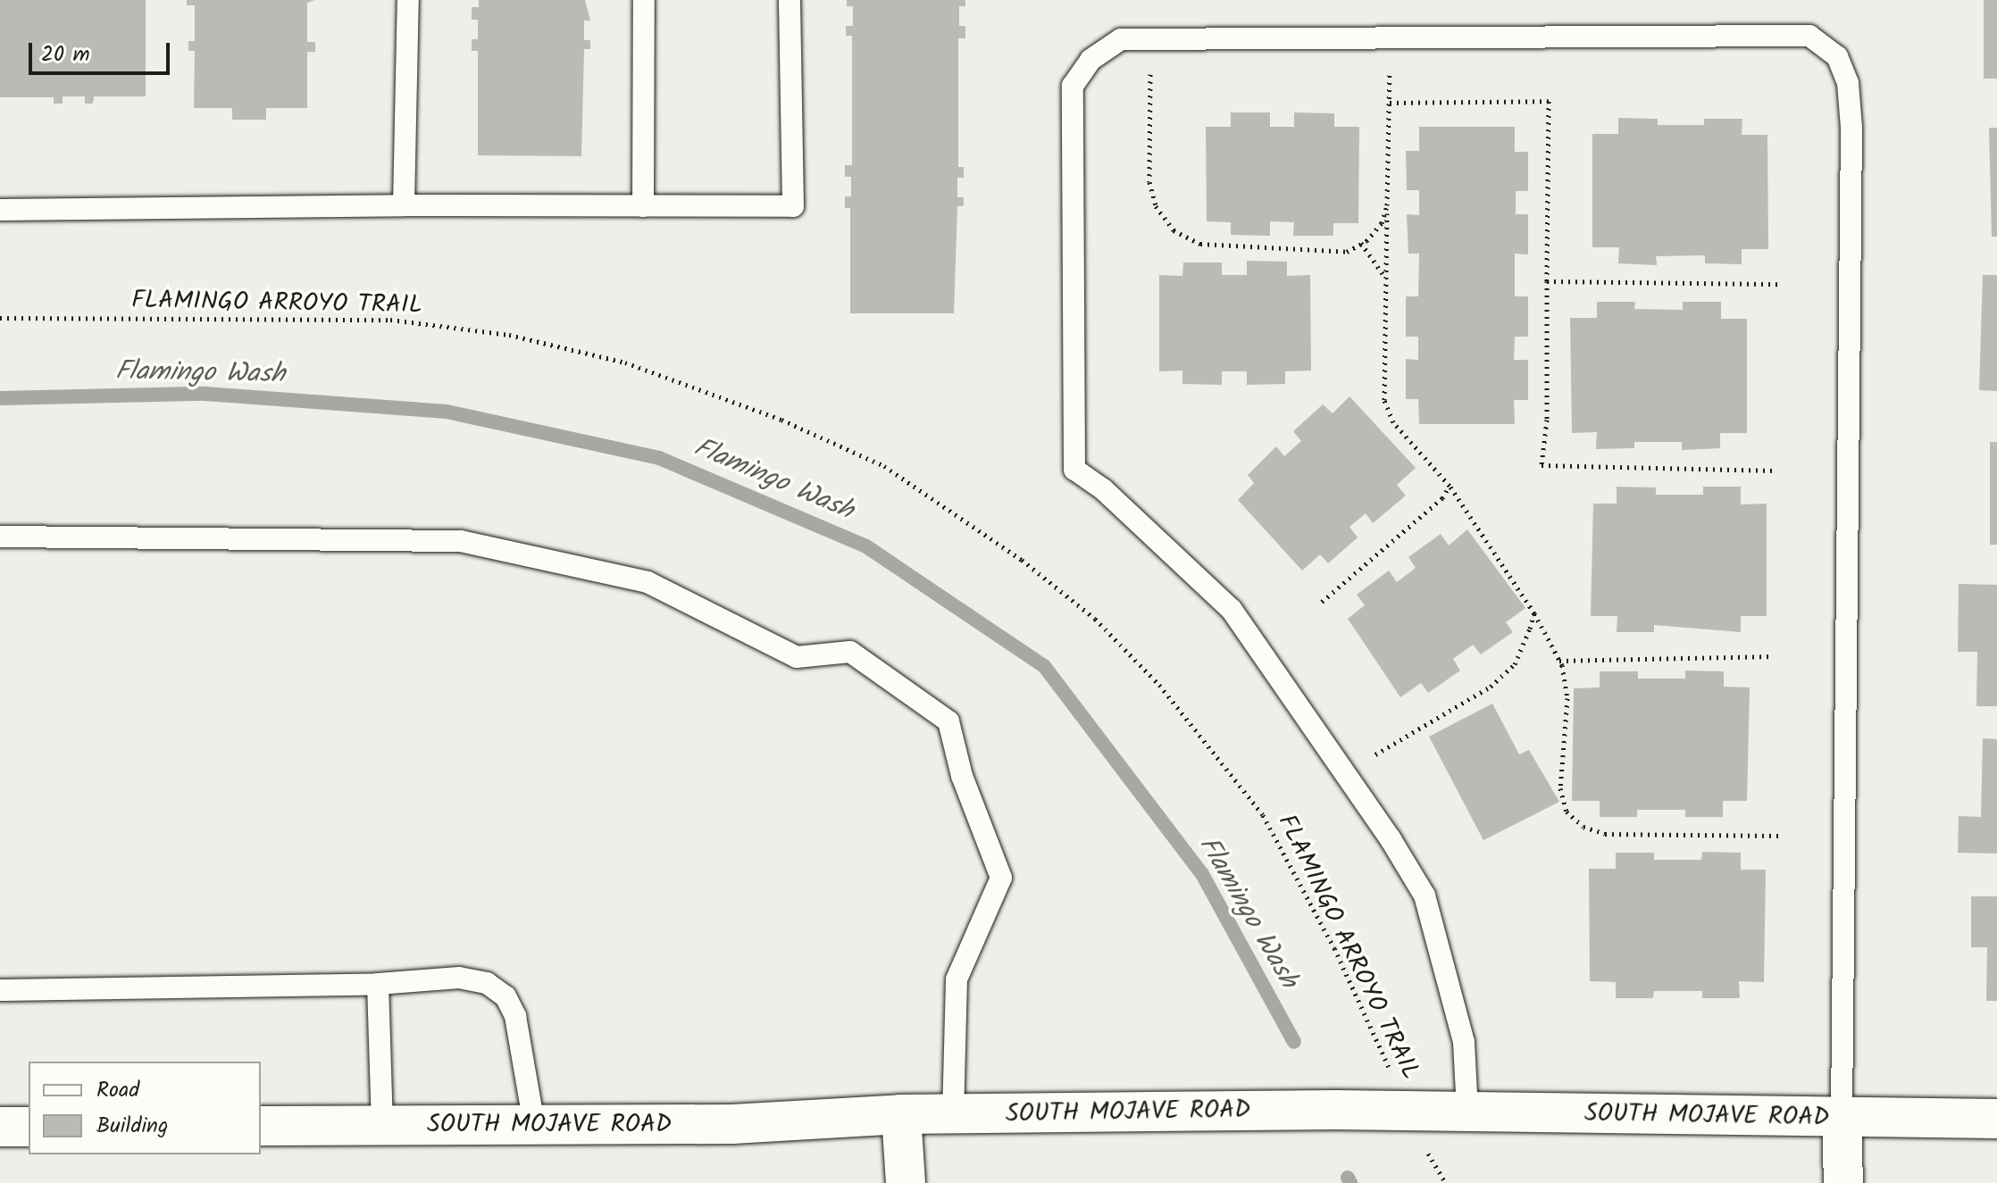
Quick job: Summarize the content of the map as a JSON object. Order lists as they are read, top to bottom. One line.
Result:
{"streets":{"street":["SOUTH MOJAVE ROAD"],"path":["FLAMINGO ARROYO TRAIL"]},"crossings":[["FLAMINGO ARROYO TRAIL","SOUTH MOJAVE ROAD"]],"water":["Flamingo Wash"],"legend":["Road","Building"],"scale_bar":"20 m"}
